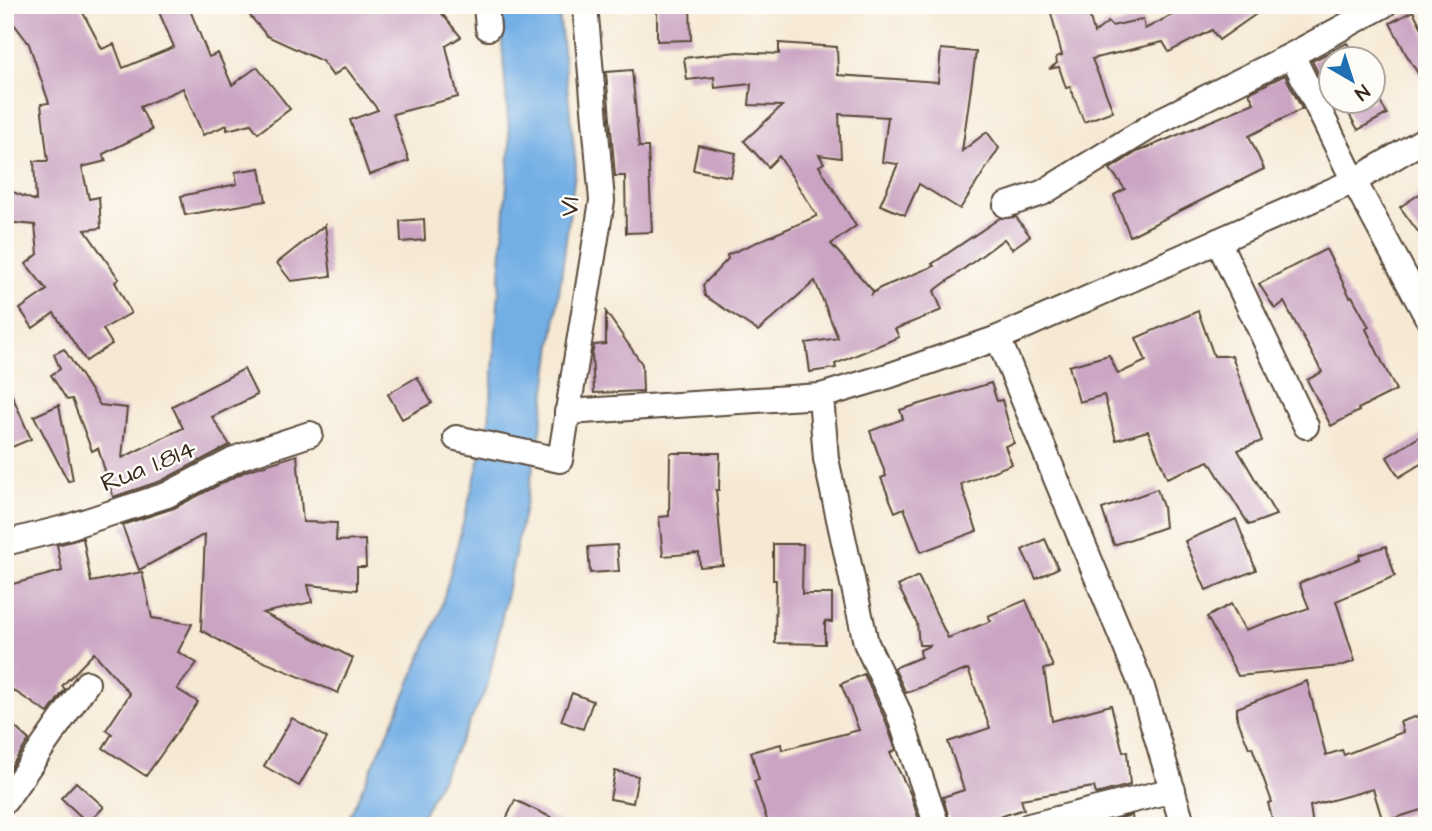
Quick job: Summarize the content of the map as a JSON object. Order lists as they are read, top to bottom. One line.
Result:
{"streets":{"street":["V1","Rua 1.814"]},"north":"bottom right"}
